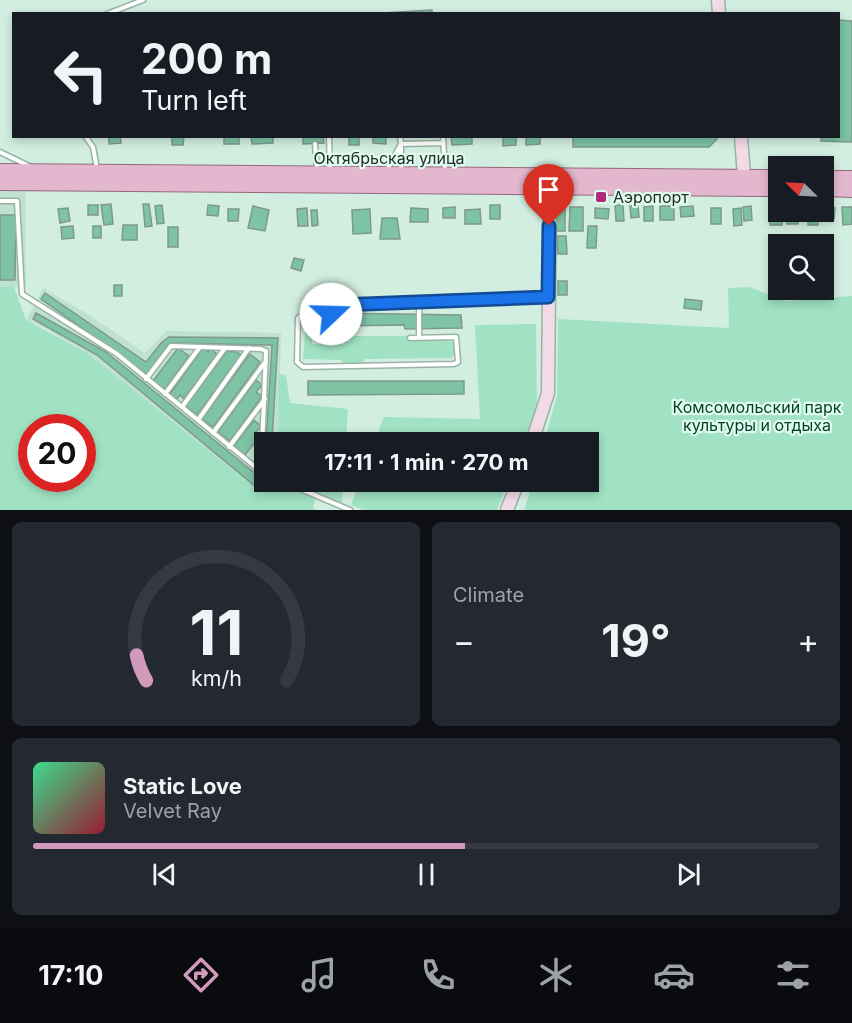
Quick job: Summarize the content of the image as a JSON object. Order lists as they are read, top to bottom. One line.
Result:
{"streets":{"main road":["Октябрьская улица"]},"parks":["Комсомольский парк культуры и отдыха"],"places":{"transit":["Аэропорт"]},"north":"top left","page":{"turn":["200 m","Turn left"],"limit":"20","trip":"17:11 · 1 min · 270 m","tile":"Climate","heat":["−","19°","+"],"song":["Static Love","Velvet Ray"],"tabs":"17:10","gauge":["11","km/h"]}}
